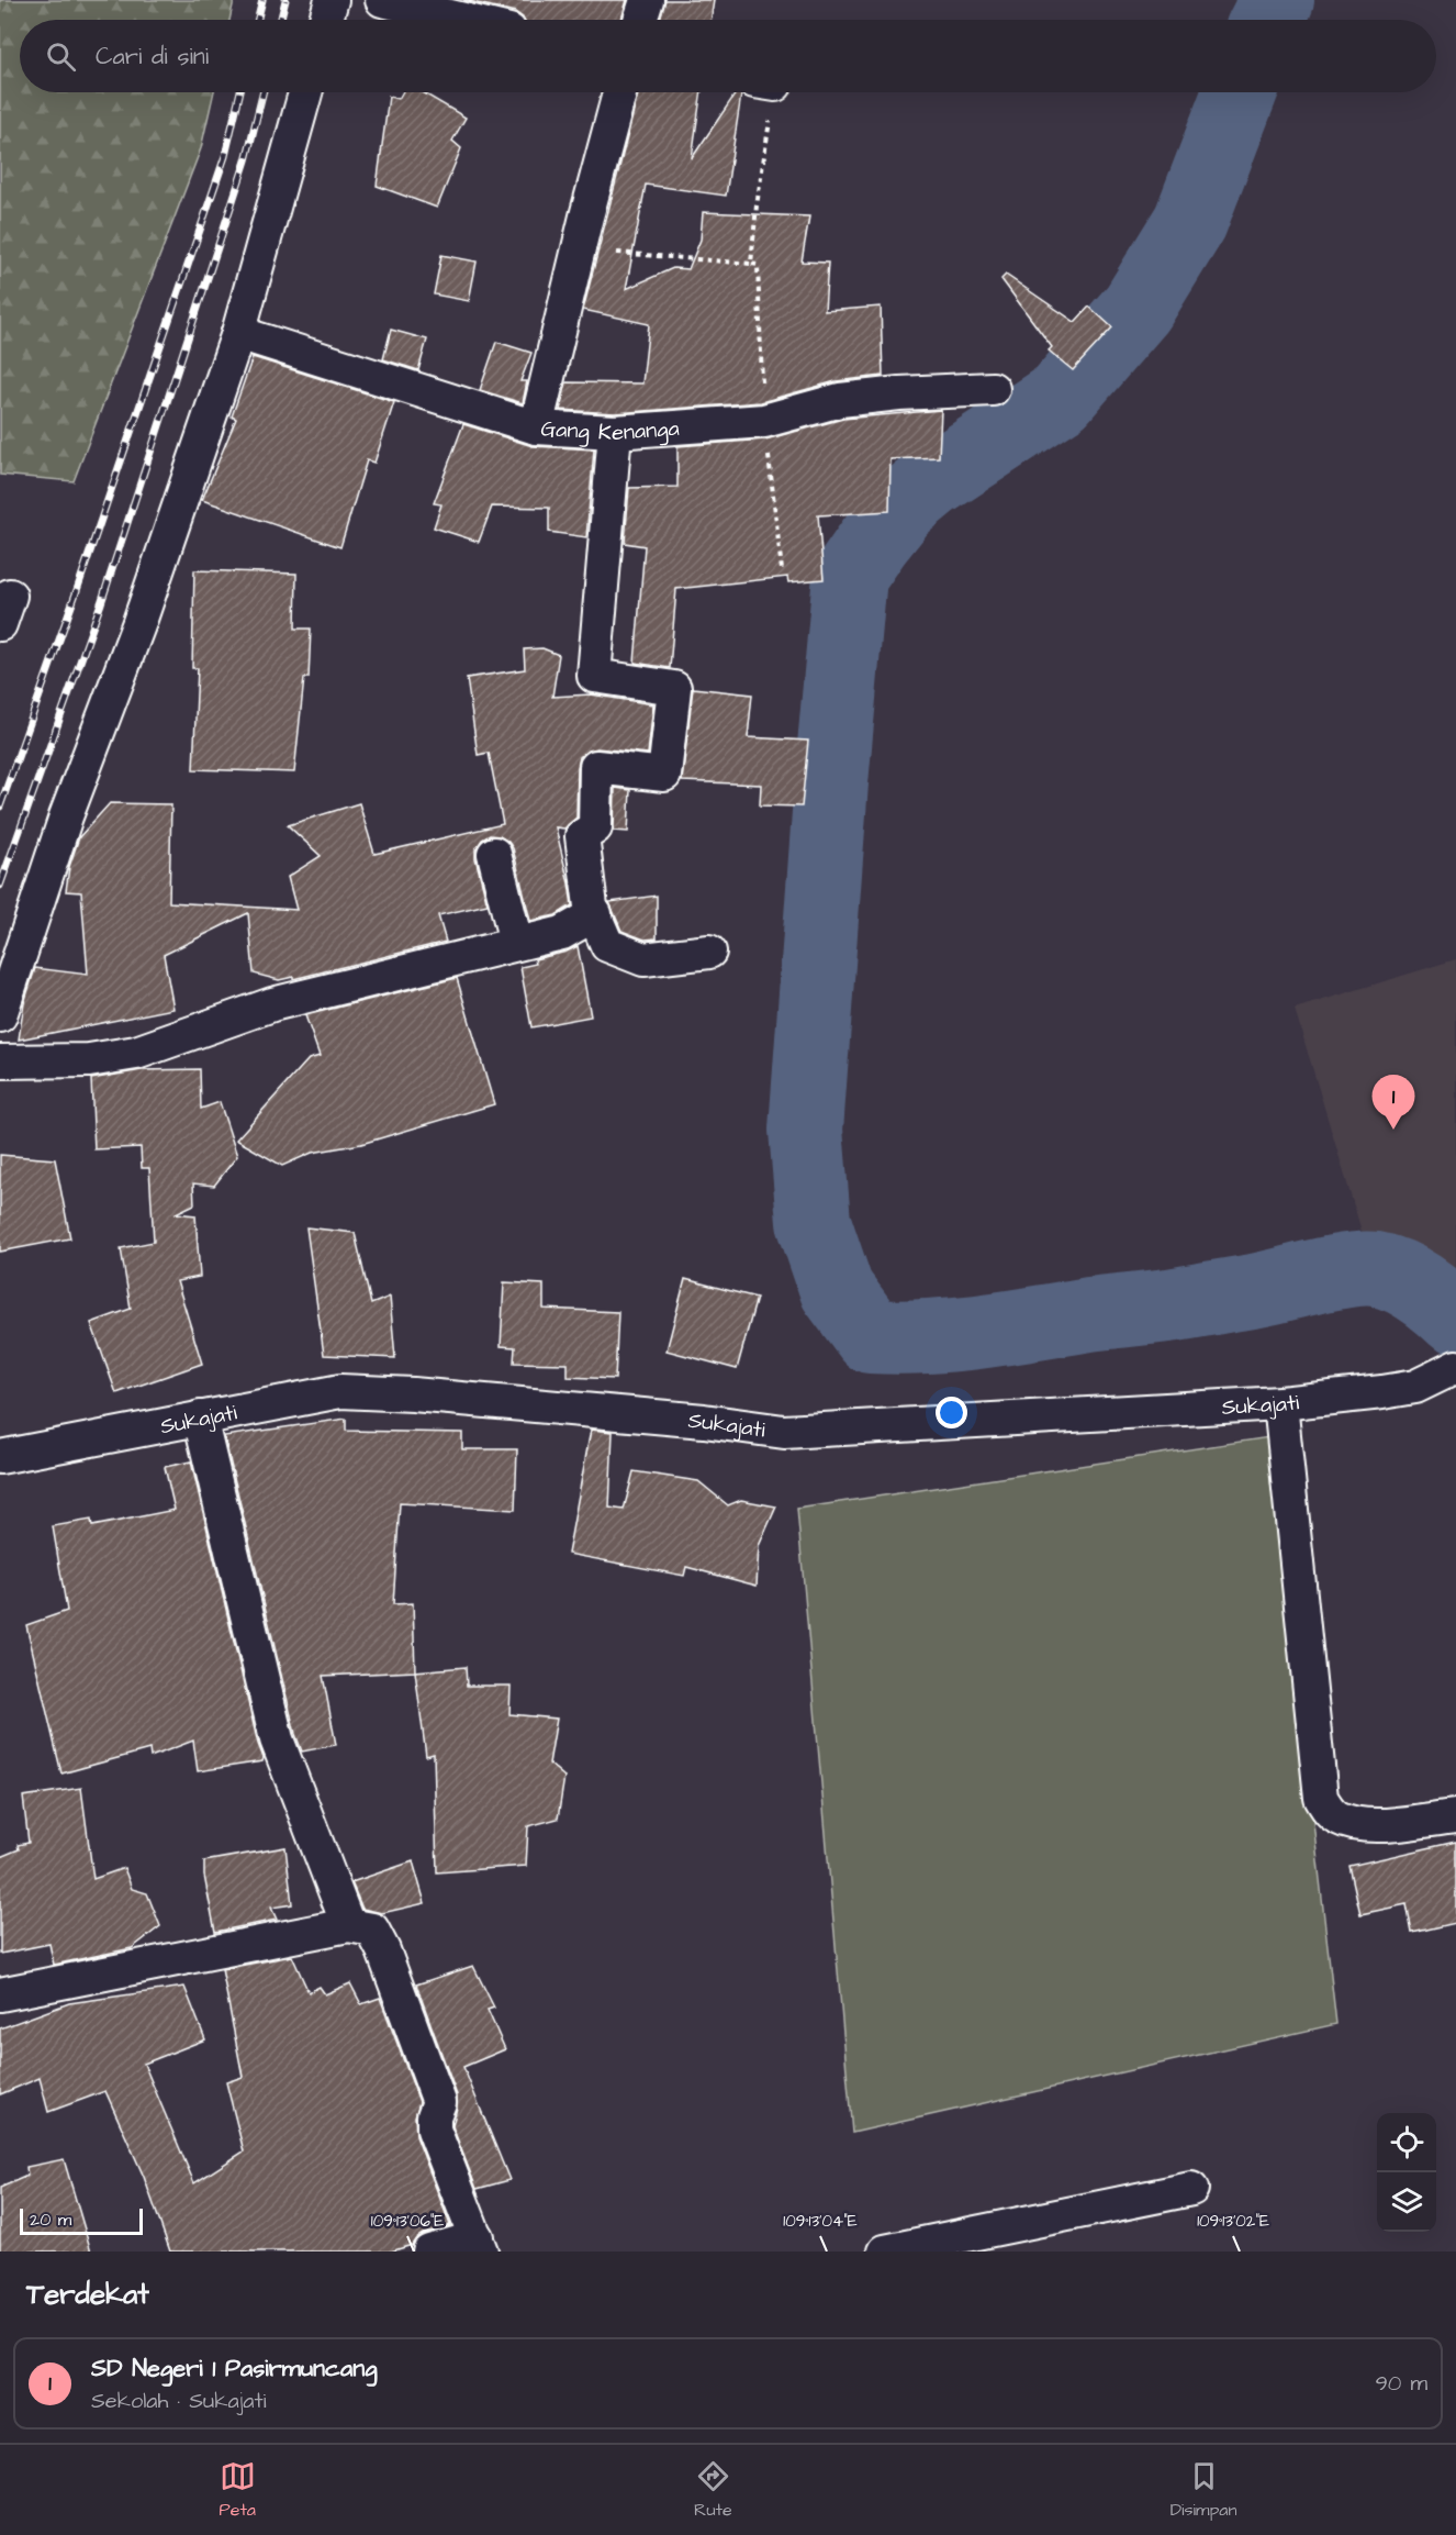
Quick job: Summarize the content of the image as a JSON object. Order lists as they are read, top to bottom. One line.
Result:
{"streets":{"street":["Gang Kenanga","Sukajati"]},"scale_bar":"20 m","page":{"search":"Cari di sini","pins":"1","scale":"20 m","heading":"Terdekat","list":[{"mark":"1","name":"SD Negeri 1 Pasirmuncang","note":"Sekolah · Sukajati","value":"90 m"}],"nav":["Peta","Rute","Disimpan"]},"coordinates":["109°13'06\"E","109°13'04\"E","109°13'02\"E"]}
